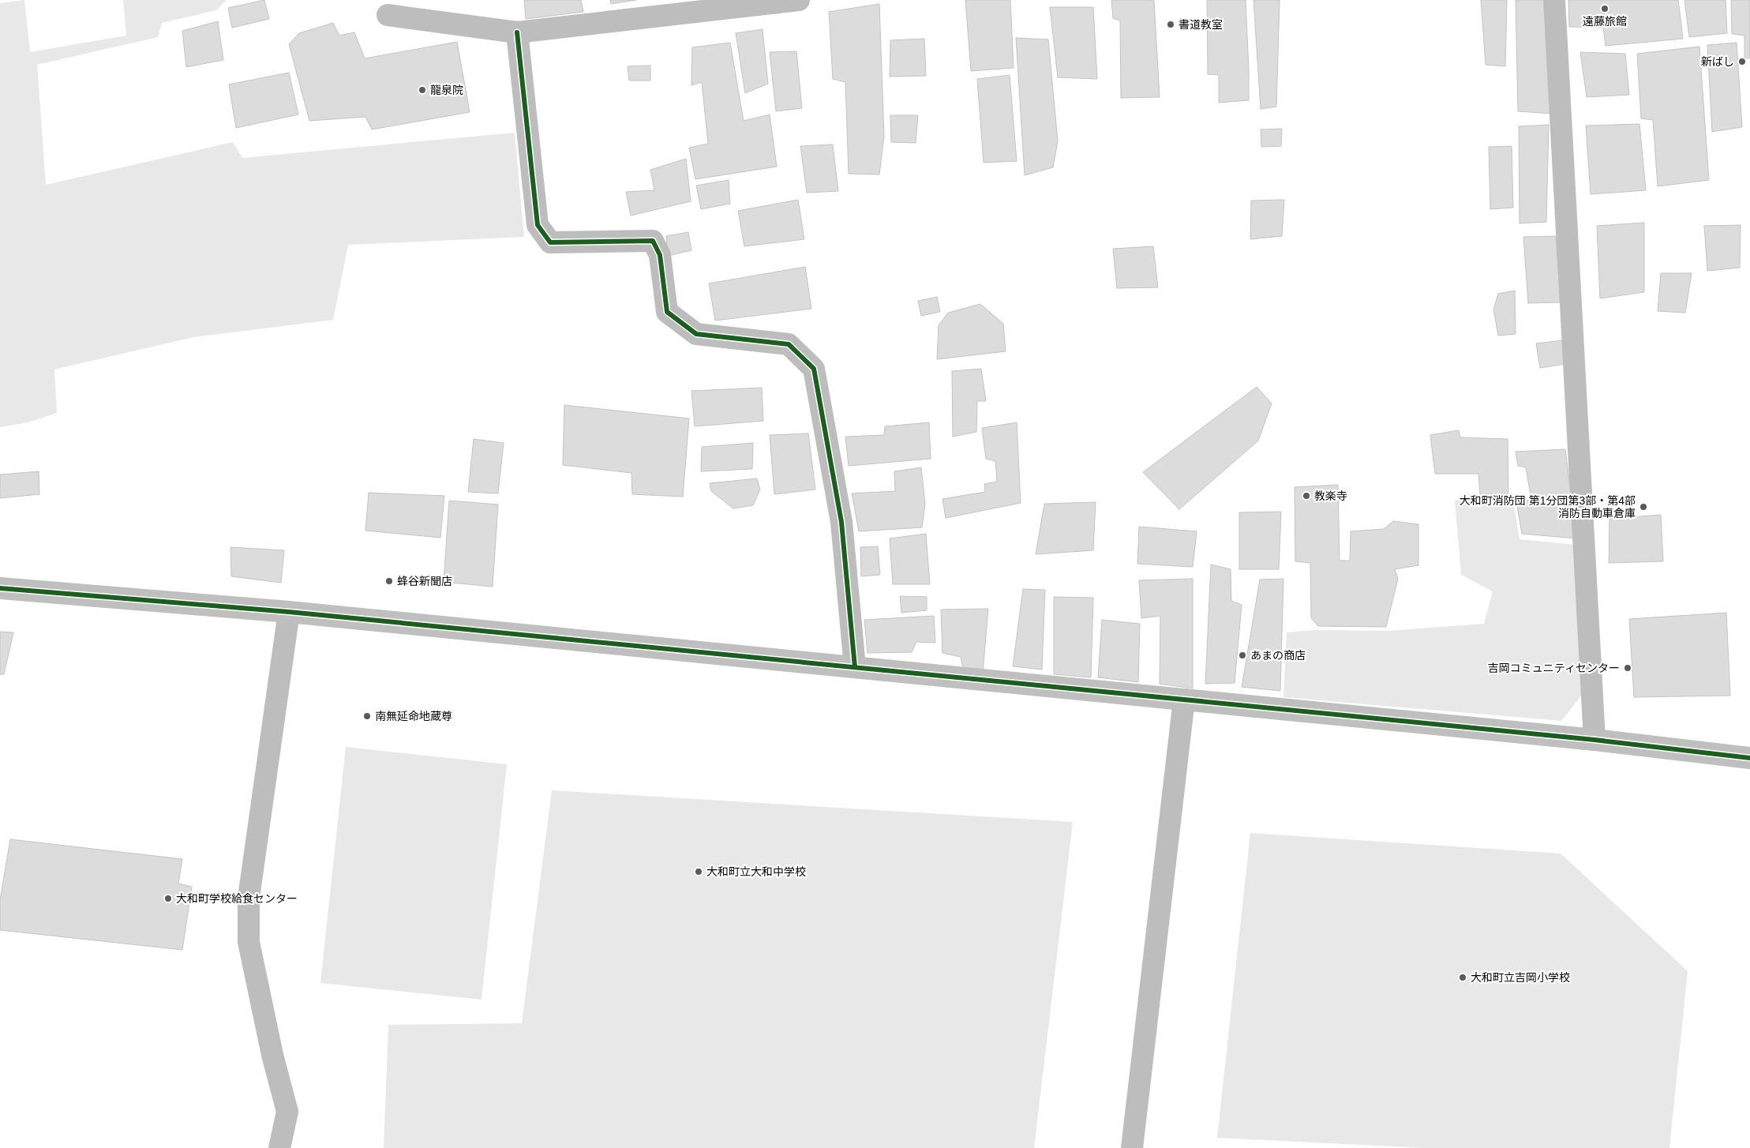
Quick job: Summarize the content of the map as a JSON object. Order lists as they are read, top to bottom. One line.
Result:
{"places":["遠藤旅館","書道教室","新ばし","龍泉院","教楽寺","大和町消防団 第1分団第3部・第4部 消防自動車倉庫","蜂谷新聞店","あまの商店","吉岡コミュニティセンター","南無延命地蔵尊","大和町立大和中学校","大和町学校給食センター","大和町立吉岡小学校"]}
